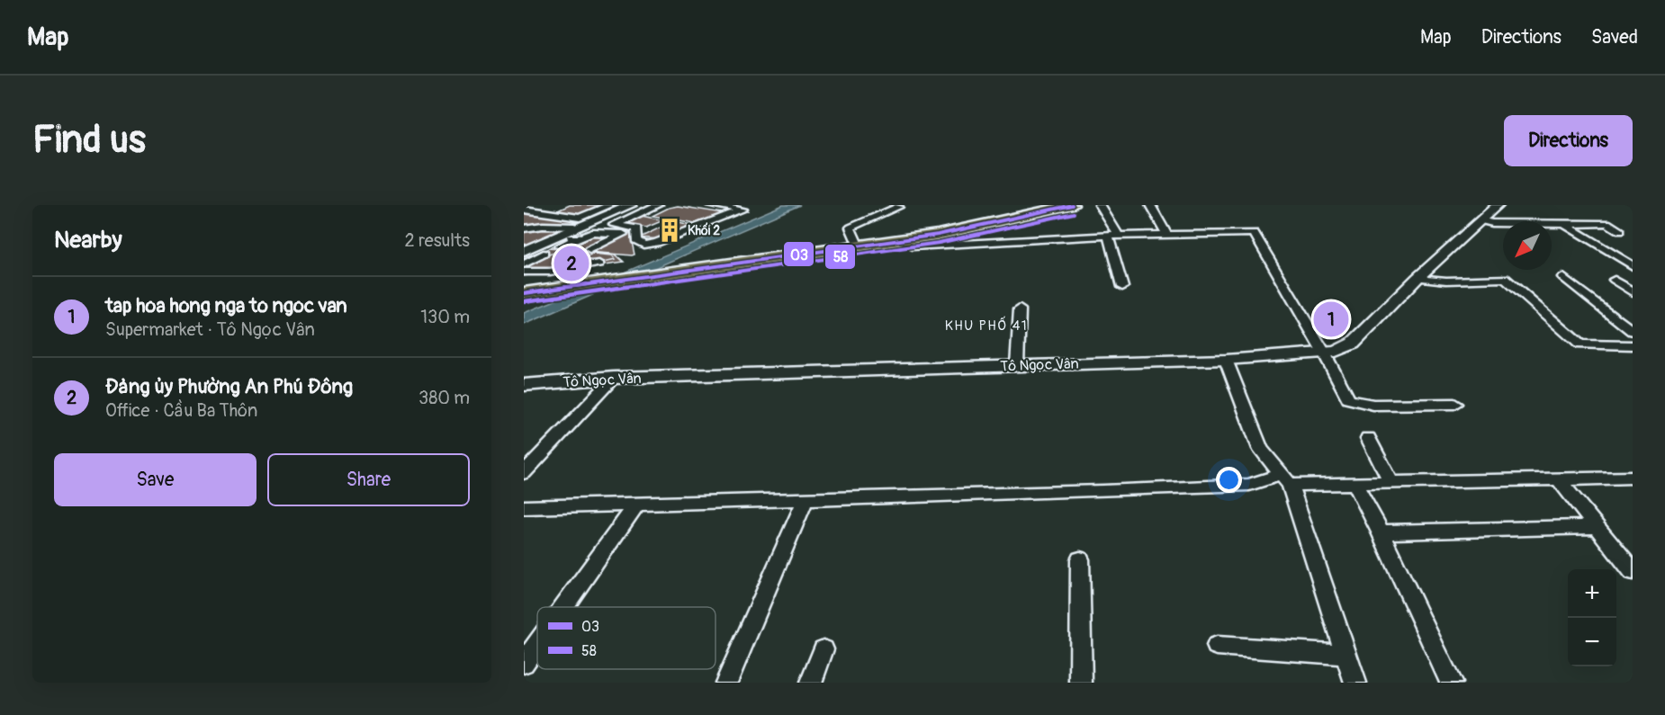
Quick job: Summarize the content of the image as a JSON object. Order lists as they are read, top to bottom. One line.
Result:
{"streets":{"street":["Tô Ngọc Vân"]},"districts":["KHU PHỐ 41"],"places":{"building":["Khối 2"]},"lines":["transit line 03","transit line 58"],"legend":["03","58"],"north":"bottom left","page":{"header":"Map","nav":["Map","Directions","Saved"],"buttons":["Directions",["Save","Share"]],"title":"Find us","heading":["Nearby","2 results"],"pins":["2","1"],"list":[{"mark":"1","name":"tap hoa hong nga to ngoc van","note":"Supermarket · Tô Ngọc Vân","value":"130 m"},{"mark":"2","name":"Đảng ủy Phường An Phú Đông","note":"Office · Cầu Ba Thôn","value":"380 m"}],"map_buttons":["+","−"]}}
